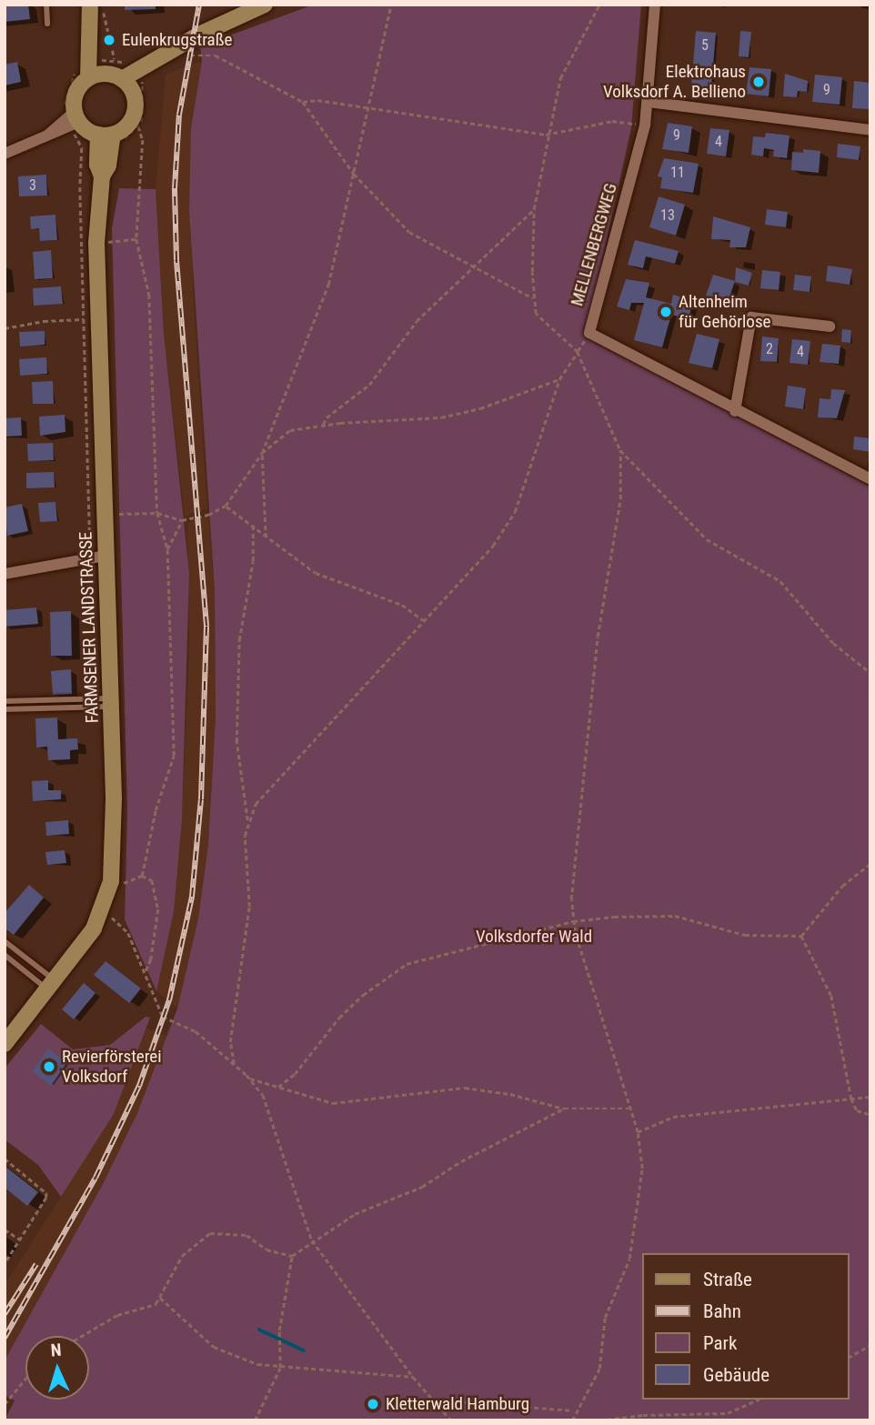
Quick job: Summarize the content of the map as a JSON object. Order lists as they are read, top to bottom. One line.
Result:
{"streets":{"main road":["FARMSENER LANDSTRASSE"],"street":["MELLENBERGWEG"]},"parks":["Volksdorfer Wald"],"places":["Eulenkrugstraße","Elektrohaus Volksdorf A. Bellieno","Altenheim für Gehörlose","Revierförsterei Volksdorf","Kletterwald Hamburg"],"house_numbers":["5","9","9","4","11","3","13","2","4"],"legend":["Straße","Bahn","Park","Gebäude"],"north":"top"}
